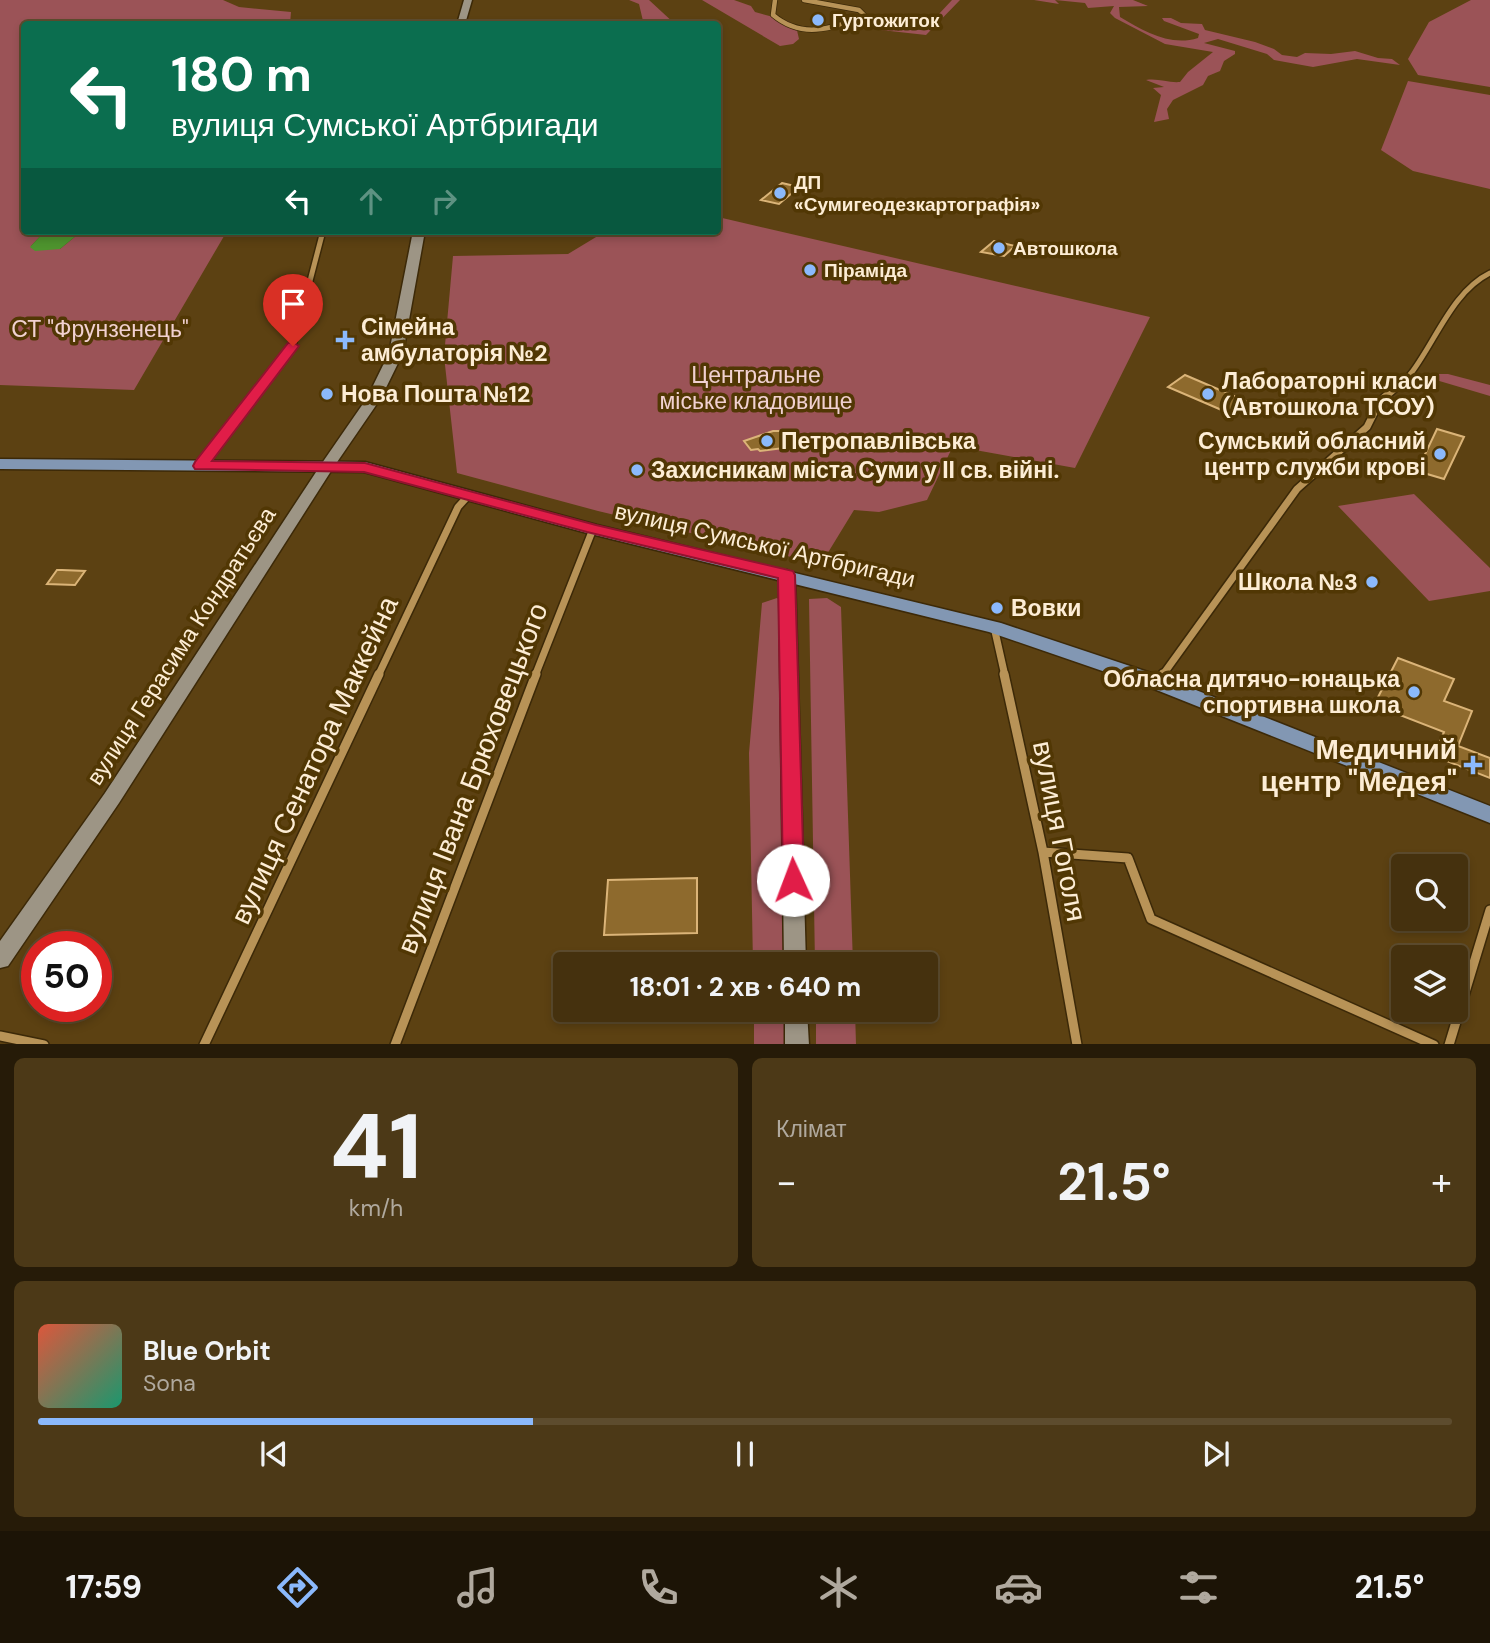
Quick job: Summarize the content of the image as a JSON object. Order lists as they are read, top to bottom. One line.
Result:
{"streets":{"main road":["вулиця Сумської Артбригади","вулиця Герасима Кондратьєва"],"street":["вулиця Сенатора Маккейна","вулиця Івана Брюховецького","вулиця Гоголя"]},"crossings":[["вулиця Сумської Артбригади","вулиця Герасима Кондратьєва"],["вулиця Сумської Артбригади","вулиця Сенатора Маккейна"],["вулиця Сумської Артбригади","вулиця Івана Брюховецького"],["вулиця Сумської Артбригади","вулиця Гоголя"]],"parks":["СТ \"Фрунзенець\"","Центральне міське кладовище"],"places":{"other":["Гуртожиток","ДП «Сумигеодезкартографія»","Автошкола","Піраміда","Нова Пошта №12","Лабораторні класи (Автошкола ТСОУ)","Петропавлівська","Сумський обласний центр служби крові","Захисникам міста Суми у ІІ св. війні.","Школа №3","Вовки","Обласна дитячо-юнацька спортивна школа"],"health":["Сімейна амбулаторія №2","Медичний центр \"Медея\""]},"page":{"turn":["180 m","вулиця Сумської Артбригади"],"limit":"50","trip":"18:01 · 2 хв · 640 m","tile":[["41","km/h"],"Клімат"],"heat":["−","21.5°","+"],"song":["Blue Orbit","Sona"],"tabs":["17:59","21.5°"]}}
